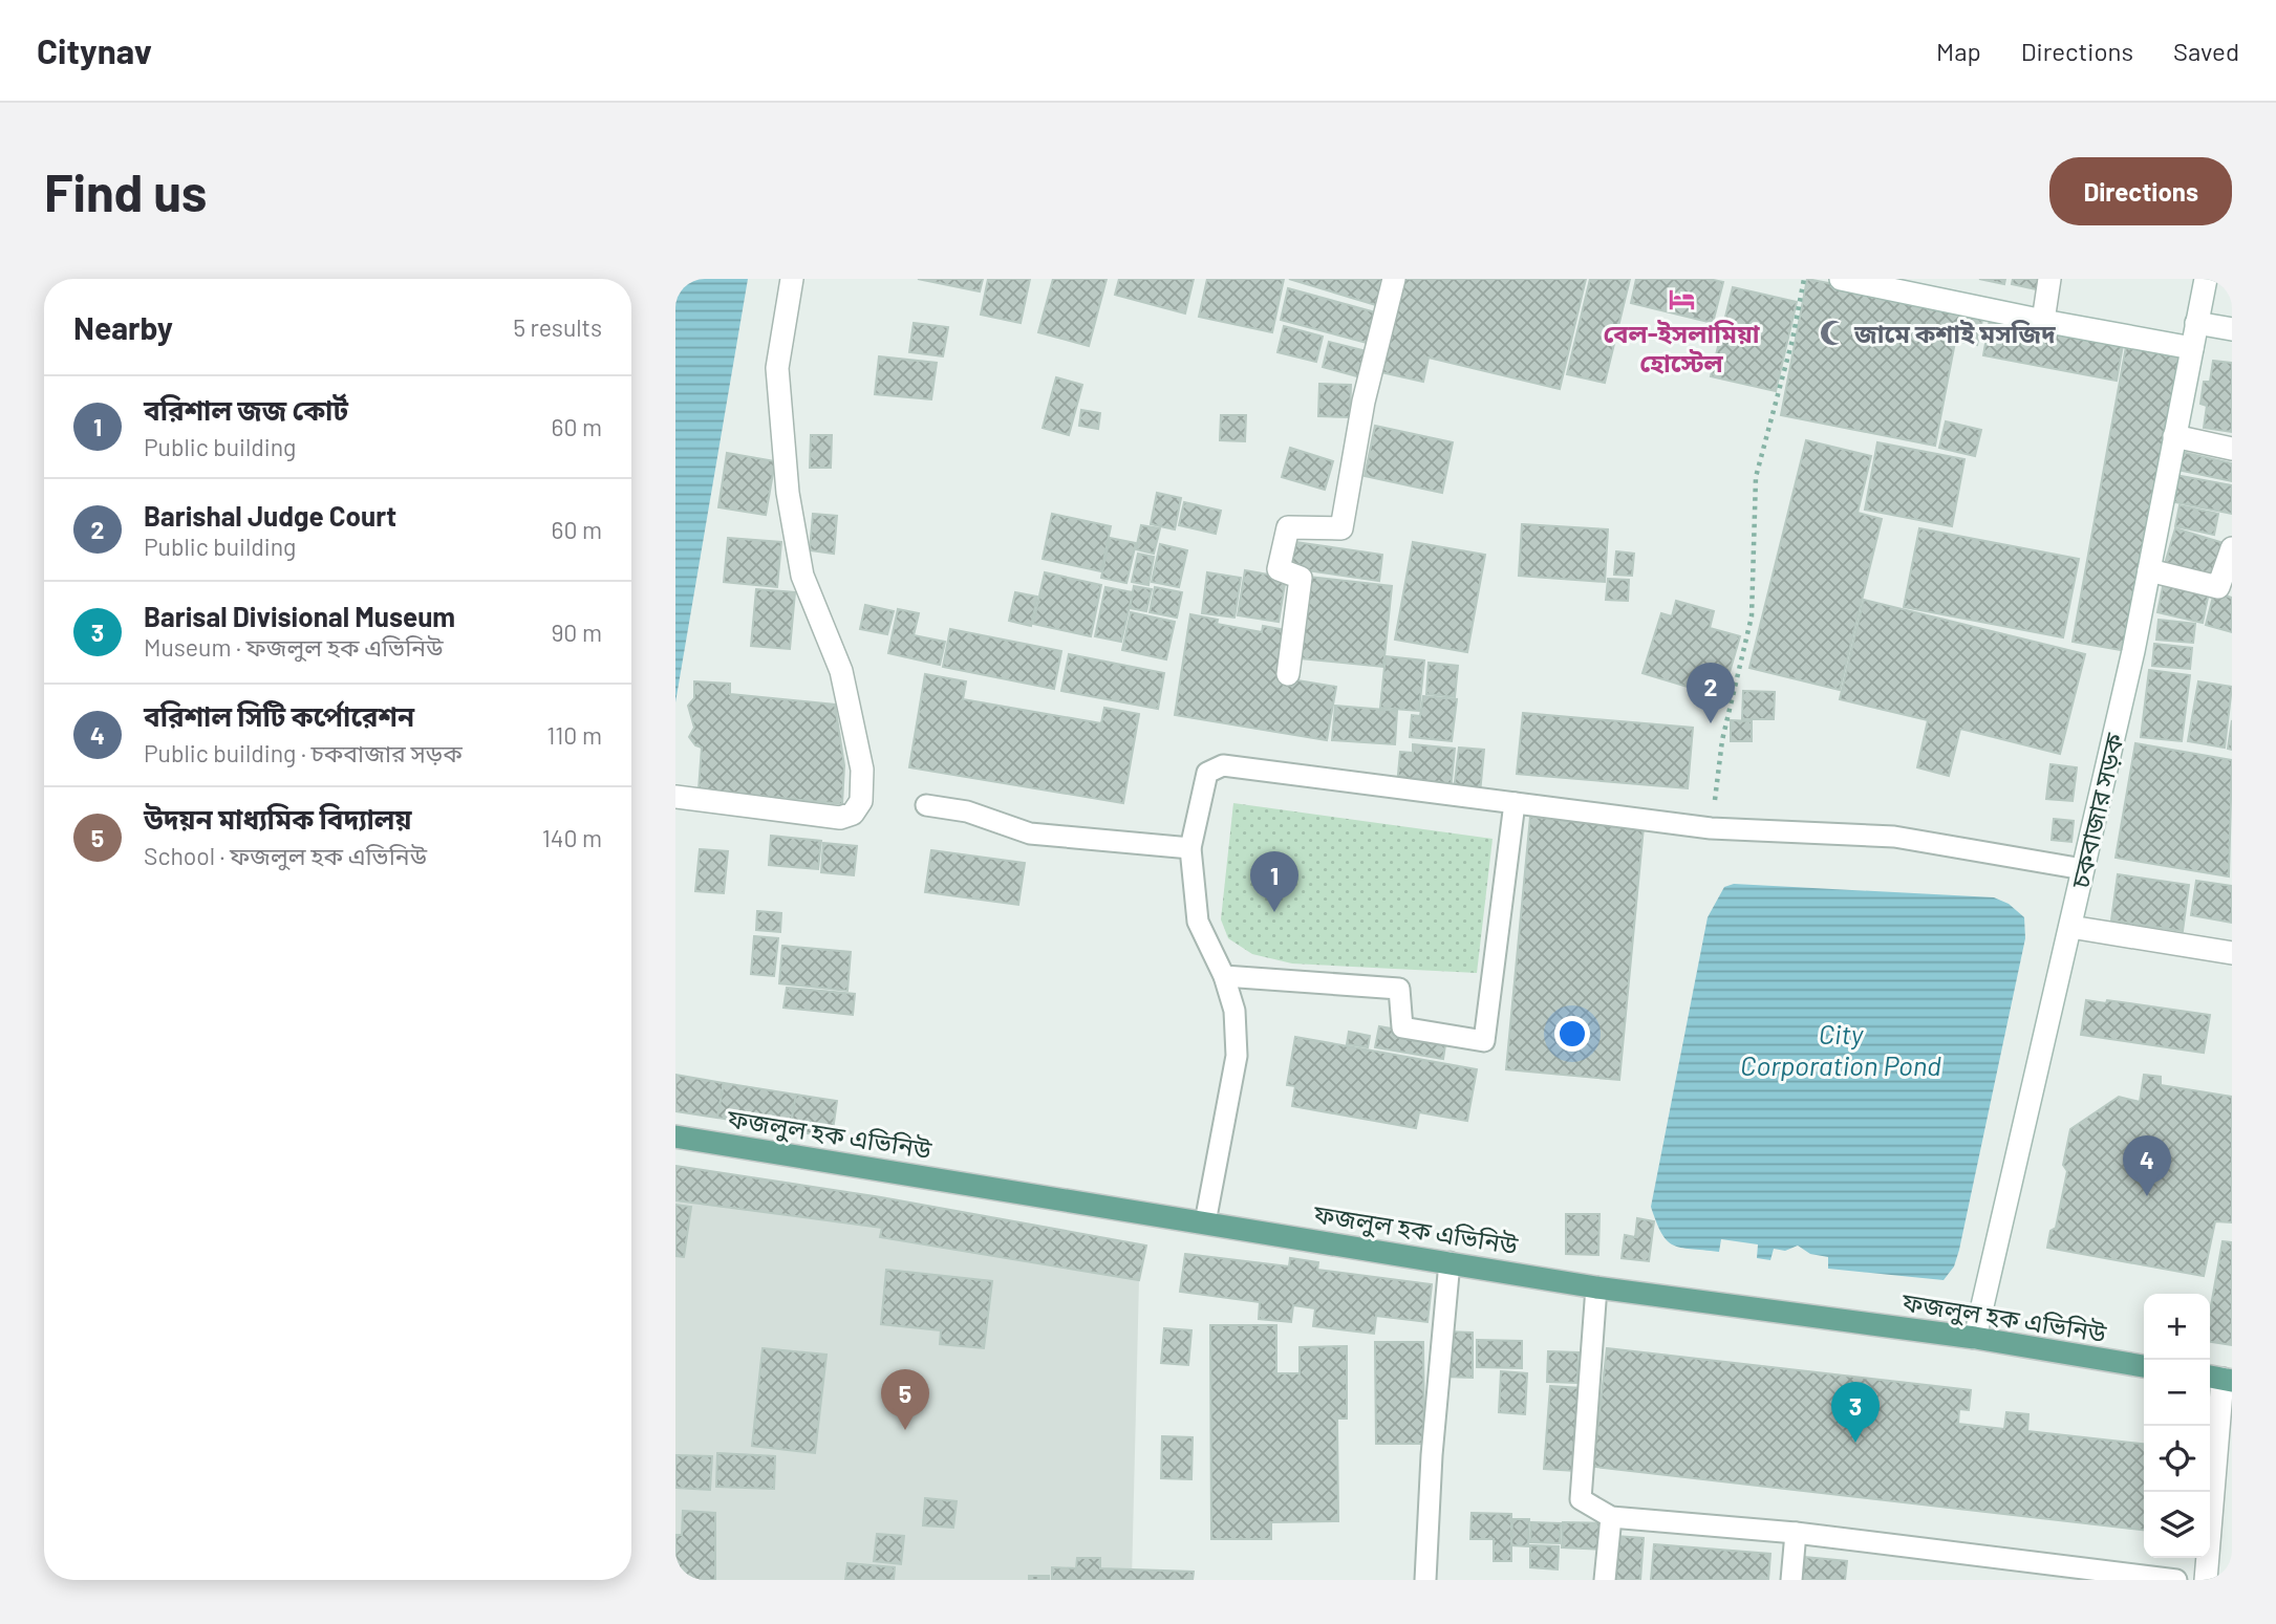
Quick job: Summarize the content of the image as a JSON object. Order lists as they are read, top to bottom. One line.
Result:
{"streets":{"main road":["ফজলুল হক এভিনিউ"],"street":["চকবাজার সড়ক"]},"crossings":[["চকবাজার সড়ক","ফজলুল হক এভিনিউ"]],"water":["City Corporation Pond"],"places":{"hotel":["বেল-ইসলামিয়া হোস্টেল"],"mosque":["জামে কশাই মসজিদ"]},"page":{"header":"Citynav","nav":["Map","Directions","Saved"],"buttons":"Directions","title":"Find us","heading":["Nearby","5 results"],"list":[{"mark":"1","name":"বরিশাল জজ কোর্ট","note":"Public building","value":"60 m"},{"mark":"2","name":"Barishal Judge Court","note":"Public building","value":"60 m"},{"mark":"3","name":"Barisal Divisional Museum","note":"Museum · ফজলুল হক এভিনিউ","value":"90 m"},{"mark":"4","name":"বরিশাল সিটি কর্পোরেশন","note":"Public building · চকবাজার সড়ক","value":"110 m"},{"mark":"5","name":"উদয়ন মাধ্যমিক বিদ্যালয়","note":"School · ফজলুল হক এভিনিউ","value":"140 m"}],"pins":["2","1","4","5","3"],"map_buttons":["+","−"]}}
